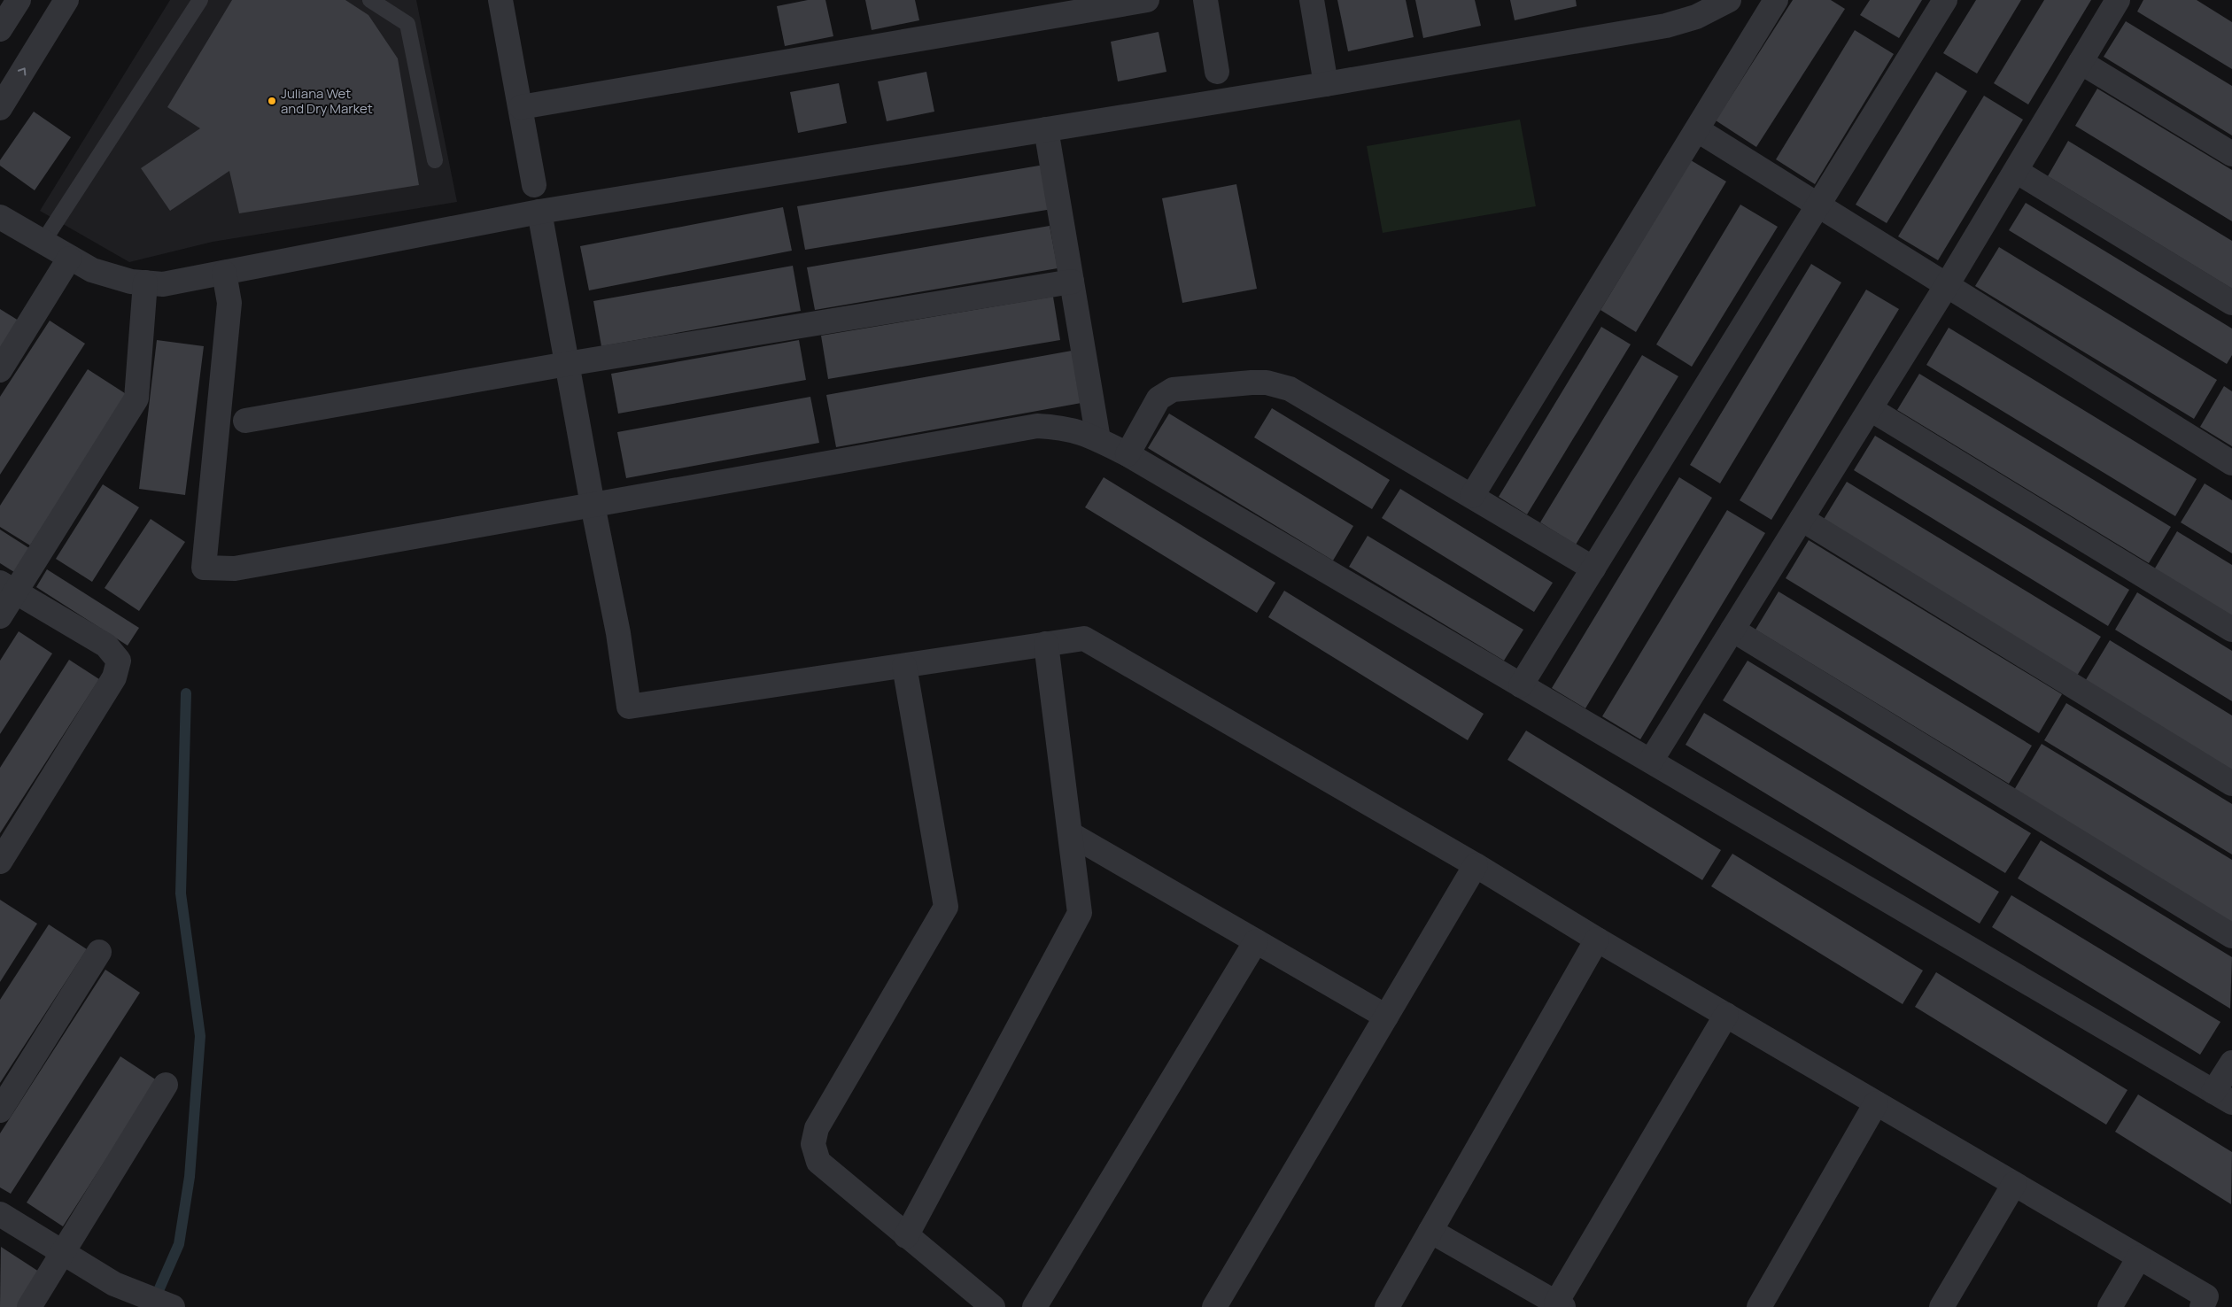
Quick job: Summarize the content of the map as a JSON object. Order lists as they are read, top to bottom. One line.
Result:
{"places":["Juliana Wet and Dry Market"]}
